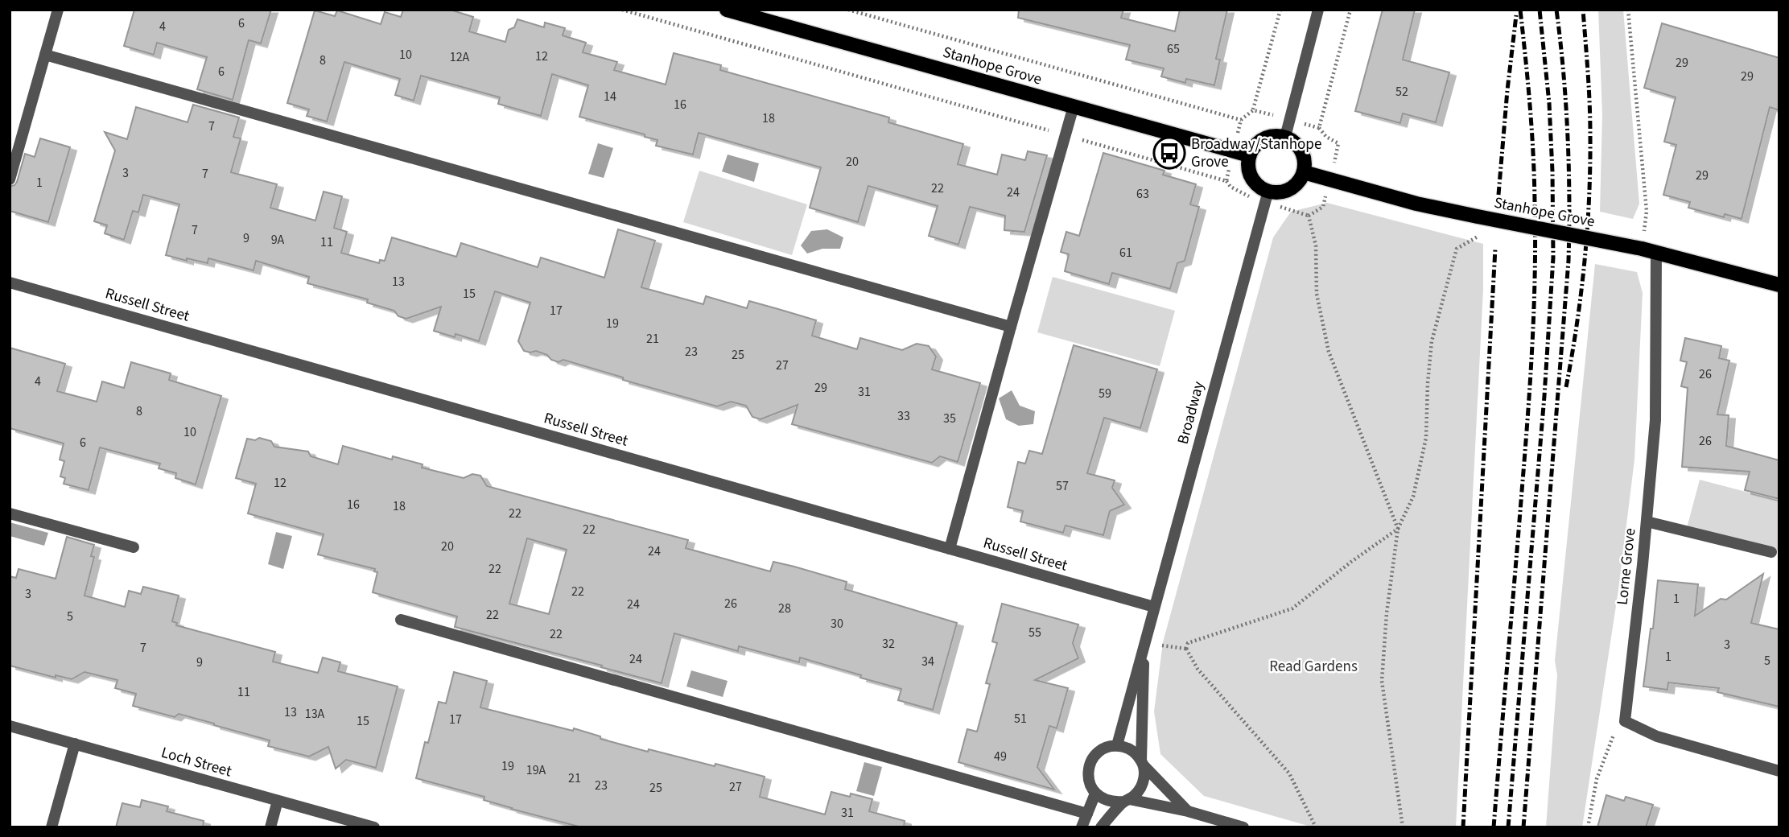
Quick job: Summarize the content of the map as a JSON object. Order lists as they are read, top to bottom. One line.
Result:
{"streets":{"main road":["Stanhope Grove"],"street":["Russell Street","Broadway","Lorne Grove","Loch Street"]},"crossings":[["Stanhope Grove","Broadway"],["Stanhope Grove","Lorne Grove"],["Russell Street","Broadway"]],"parks":["Read Gardens"],"places":{"bus stop":["Broadway/Stanhope Grove"]},"house_numbers":["6","4","65","10","12","12A","8","29","6","29","52","14","16","18","7","20","3","7","29","1","22","24","63","7","9","9A","11","61","13","15","17","19","21","23","25","27","26","4","29","31","59","8","33","35","10","26","6","12","57","16","18","22","22","20","24","22","22","3","1","26","24","28","22","5","30","55","22","32","3","7","1","24","5","34","9","11","13","13A","51","17","15","49","19","19A","21","23","27","25","31"]}
